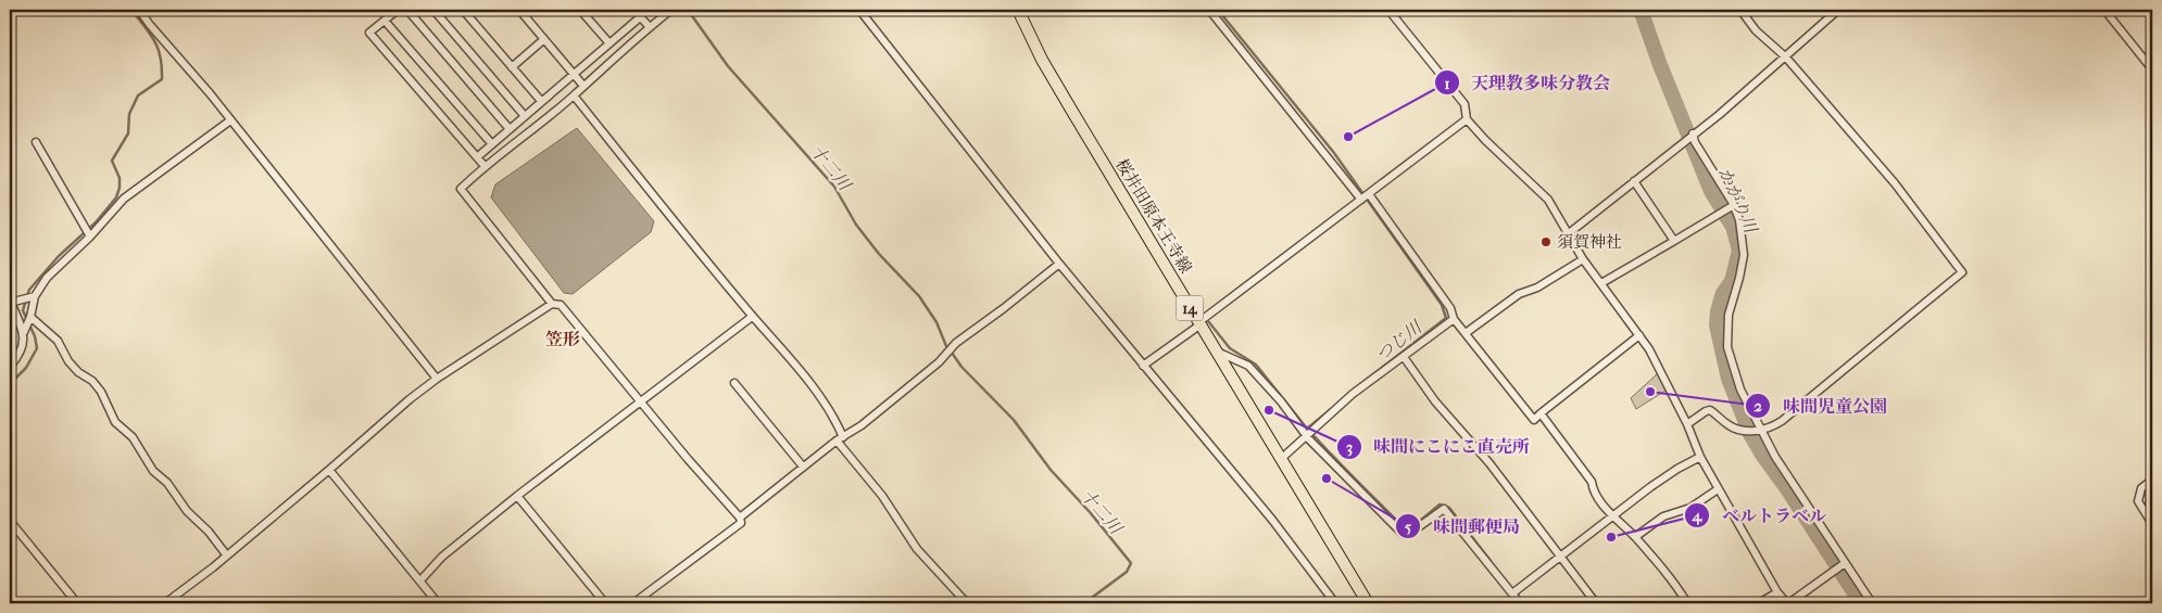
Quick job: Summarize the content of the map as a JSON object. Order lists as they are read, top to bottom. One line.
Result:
{"streets":{"main road":["桜井田原本王寺線","14"]},"districts":["笠形"],"water":["十二川","かがり川","つじ川"],"places":["天理教多味分教会","須賀神社","味間児童公園","味間にこにこ直売所","味間郵便局","ベルトラベル"]}
